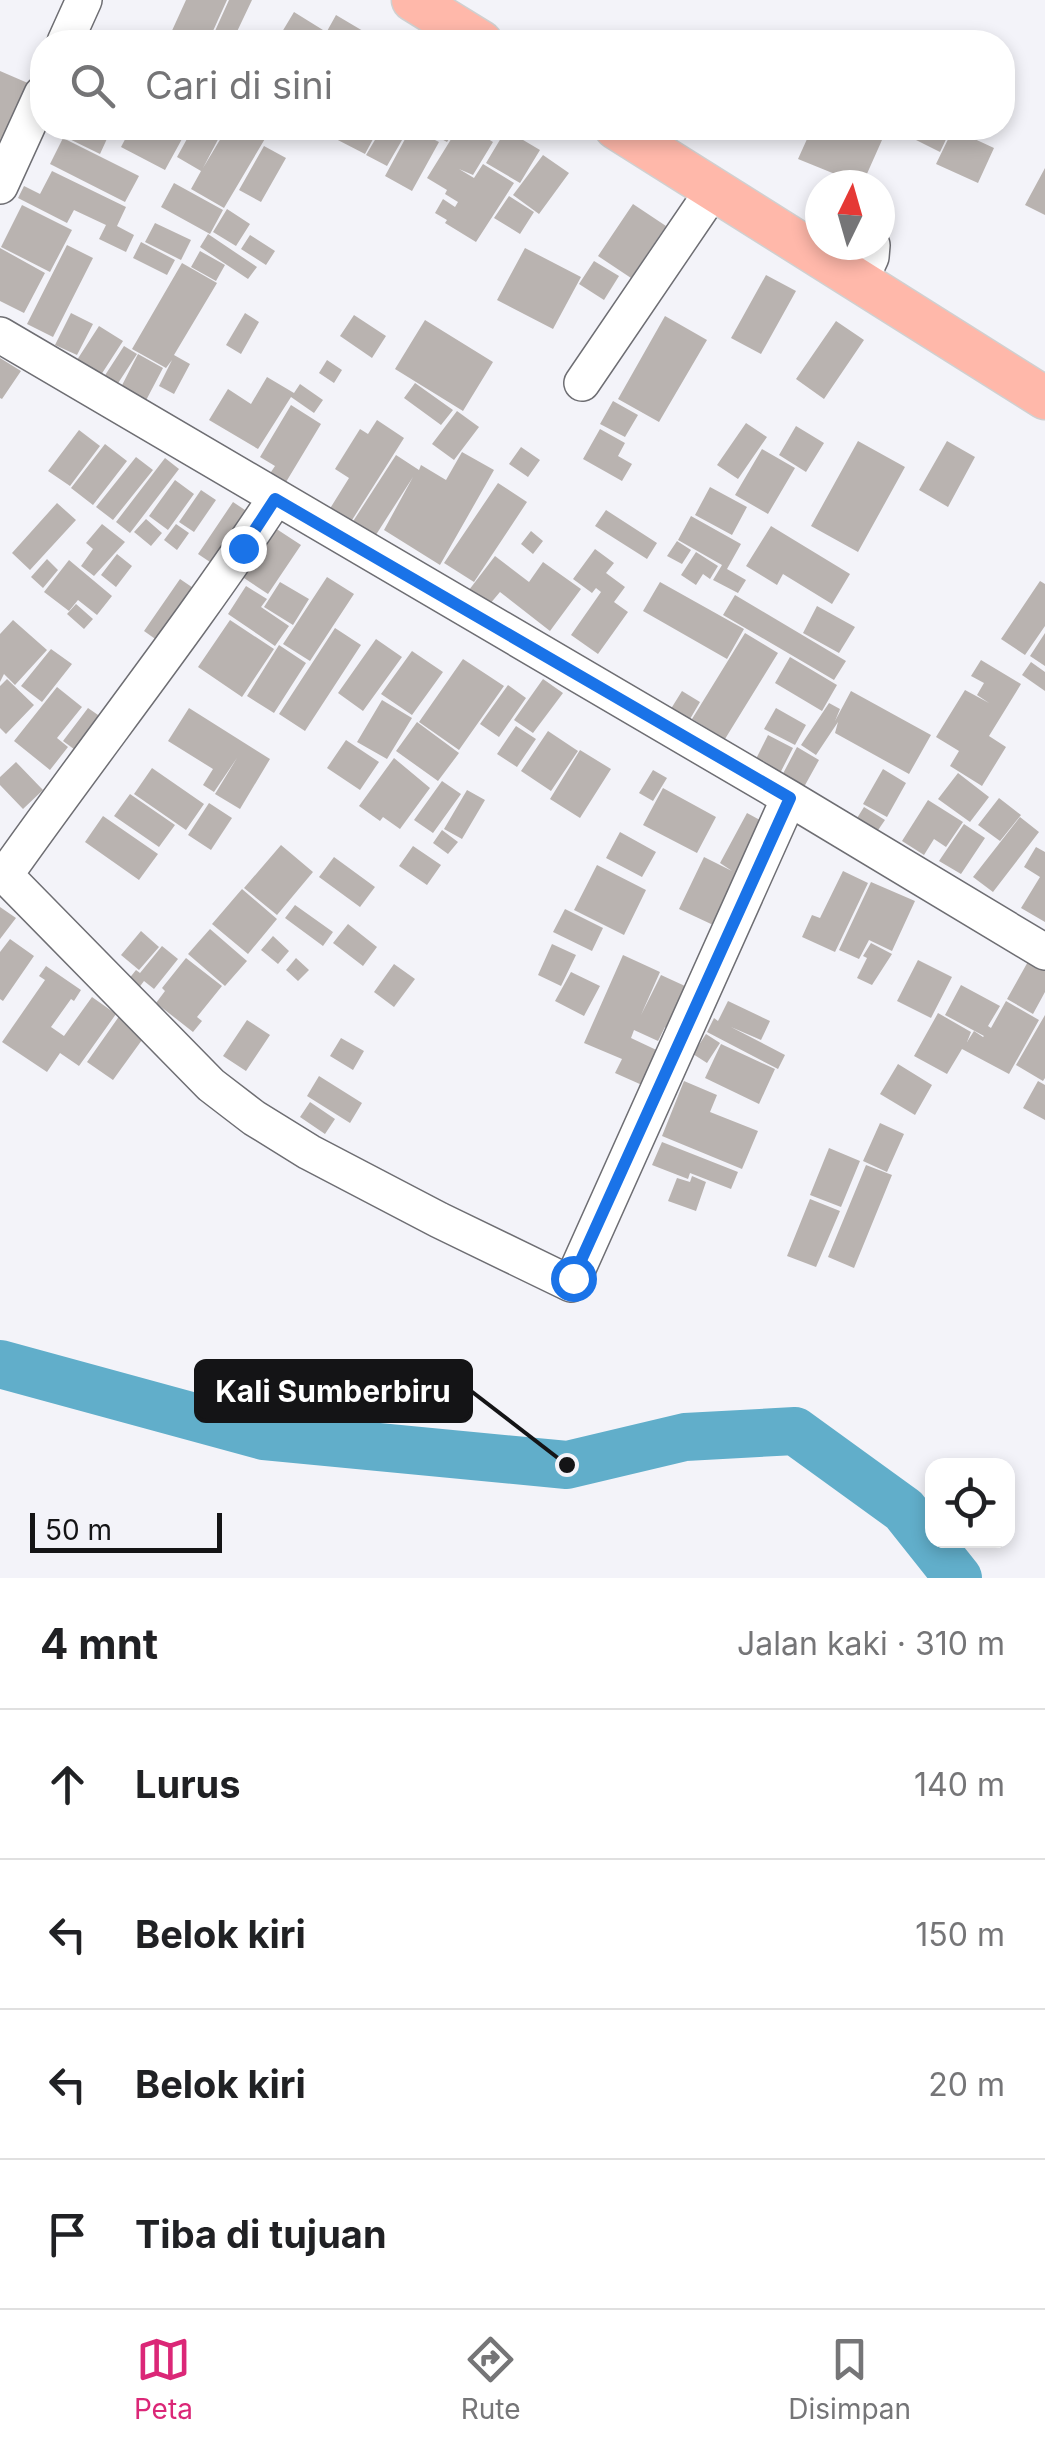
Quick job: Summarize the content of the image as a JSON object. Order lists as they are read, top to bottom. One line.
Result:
{"places":["Kali Sumberbiru"],"scale_bar":"50 m","north":"top","page":{"search":"Cari di sini","scale":"50 m","heading":["4 mnt","Jalan kaki · 310 m"],"list":[["Lurus","140 m"],["Belok kiri","150 m"],["Belok kiri","20 m"],"Tiba di tujuan"],"nav":["Peta","Rute","Disimpan"]}}
